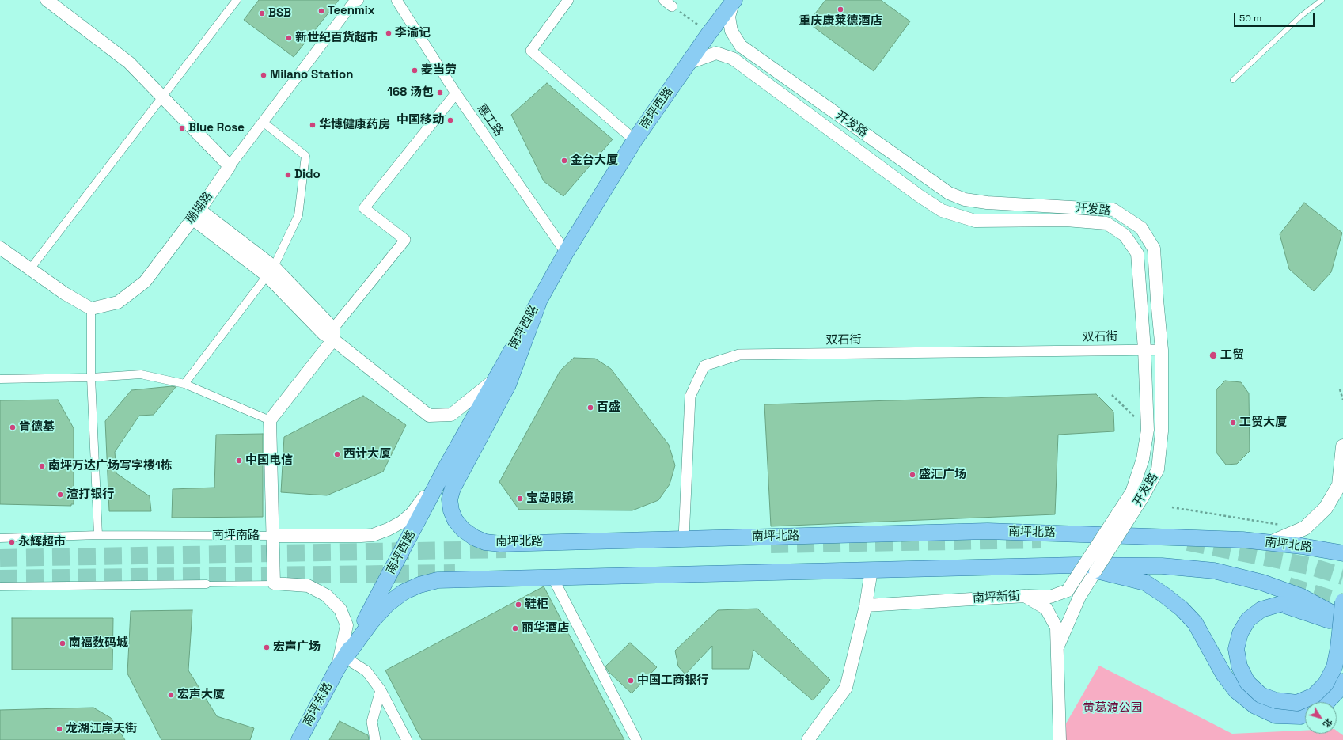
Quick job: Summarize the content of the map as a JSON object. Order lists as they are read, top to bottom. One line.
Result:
{"streets":{"main road":["南坪西路","南坪北路","南坪东路"],"street":["惠工路","开发路","珊瑚路","双石街","南坪南路","南坪新街"]},"crossings":[["南坪西路","惠工路"],["南坪西路","开发路"],["南坪西路","南坪北路"],["南坪西路","南坪南路"],["南坪西路","南坪东路"],["开发路","双石街"],["开发路","南坪新街"],["双石街","南坪北路"]],"parks":["黄葛渡公园"],"places":["重庆康莱德酒店","Teenmix","BSB","李渝记","新世纪百货超市","麦当劳","Milano Station","168 汤包","中国移动","华博健康药房","Blue Rose","金台大厦","Dido","工贸","百盛","工贸大厦","肯德基","西计大厦","中国电信","南坪万达广场写字楼1栋","盛汇广场","渣打银行","宝岛眼镜","永辉超市","鞋柜","丽华酒店","南福数码城","宏声广场","中国工商银行","宏声大厦","龙湖江岸天街"],"scale_bar":"50 m","north":"bottom right"}
